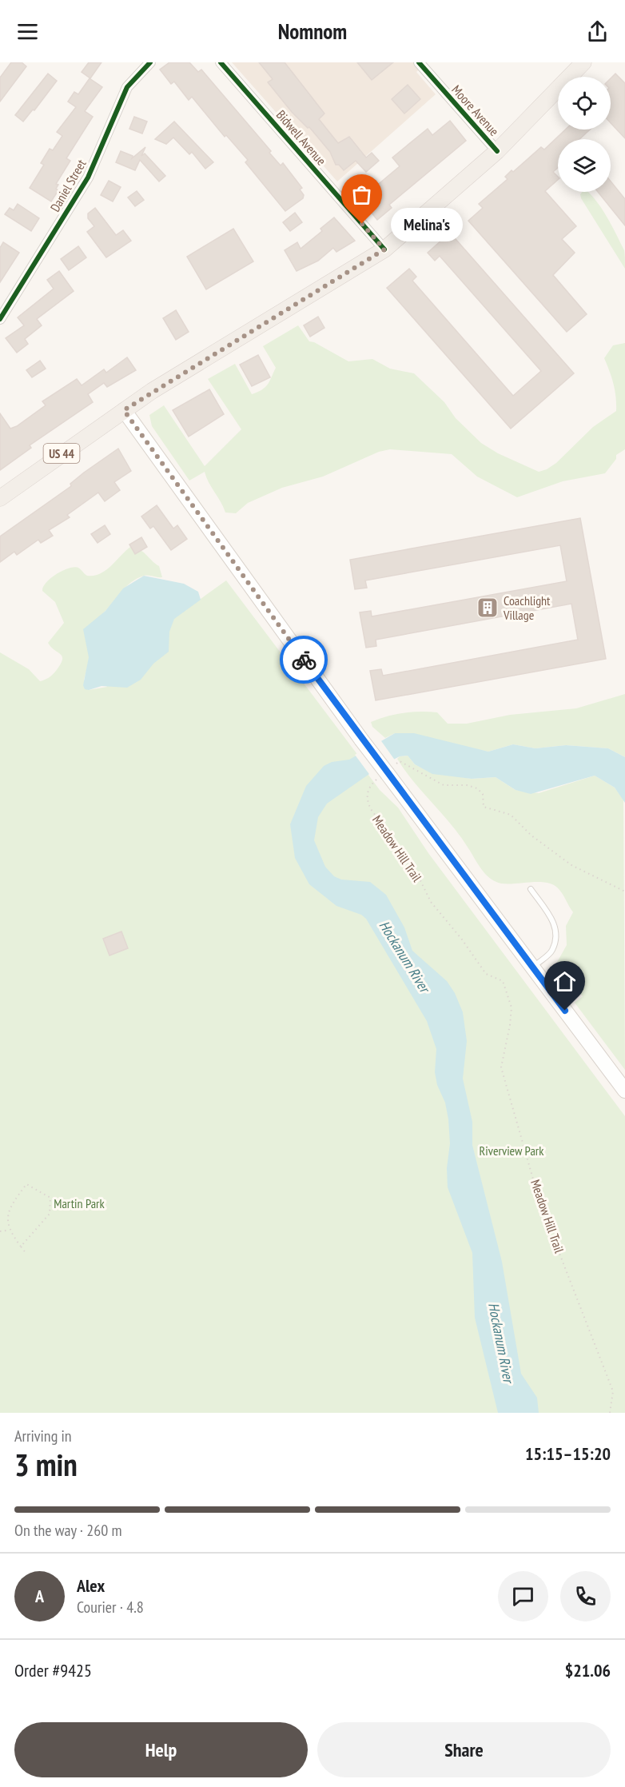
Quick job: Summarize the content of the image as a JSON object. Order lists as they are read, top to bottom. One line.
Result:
{"streets":{"main road":["US 44"],"street":["Moore Avenue","Bidwell Avenue","Daniel Street"],"path":["Meadow Hill Trail"]},"crossings":[["Moore Avenue","US 44"],["Bidwell Avenue","US 44"]],"water":["Hockanum River"],"parks":["Riverview Park","Martin Park"],"places":{"other":["Melina's"],"building":["Coachlight Village"]},"page":{"header":"Nomnom","bubble":"Melina's","heading":["3 min","Arriving in","15:15–15:20"],"panel":["Alex","Courier · 4.8","Order #9425","$21.06"],"bar":"On the way · 260 m","round":"A","buttons":["Help","Share"]}}
